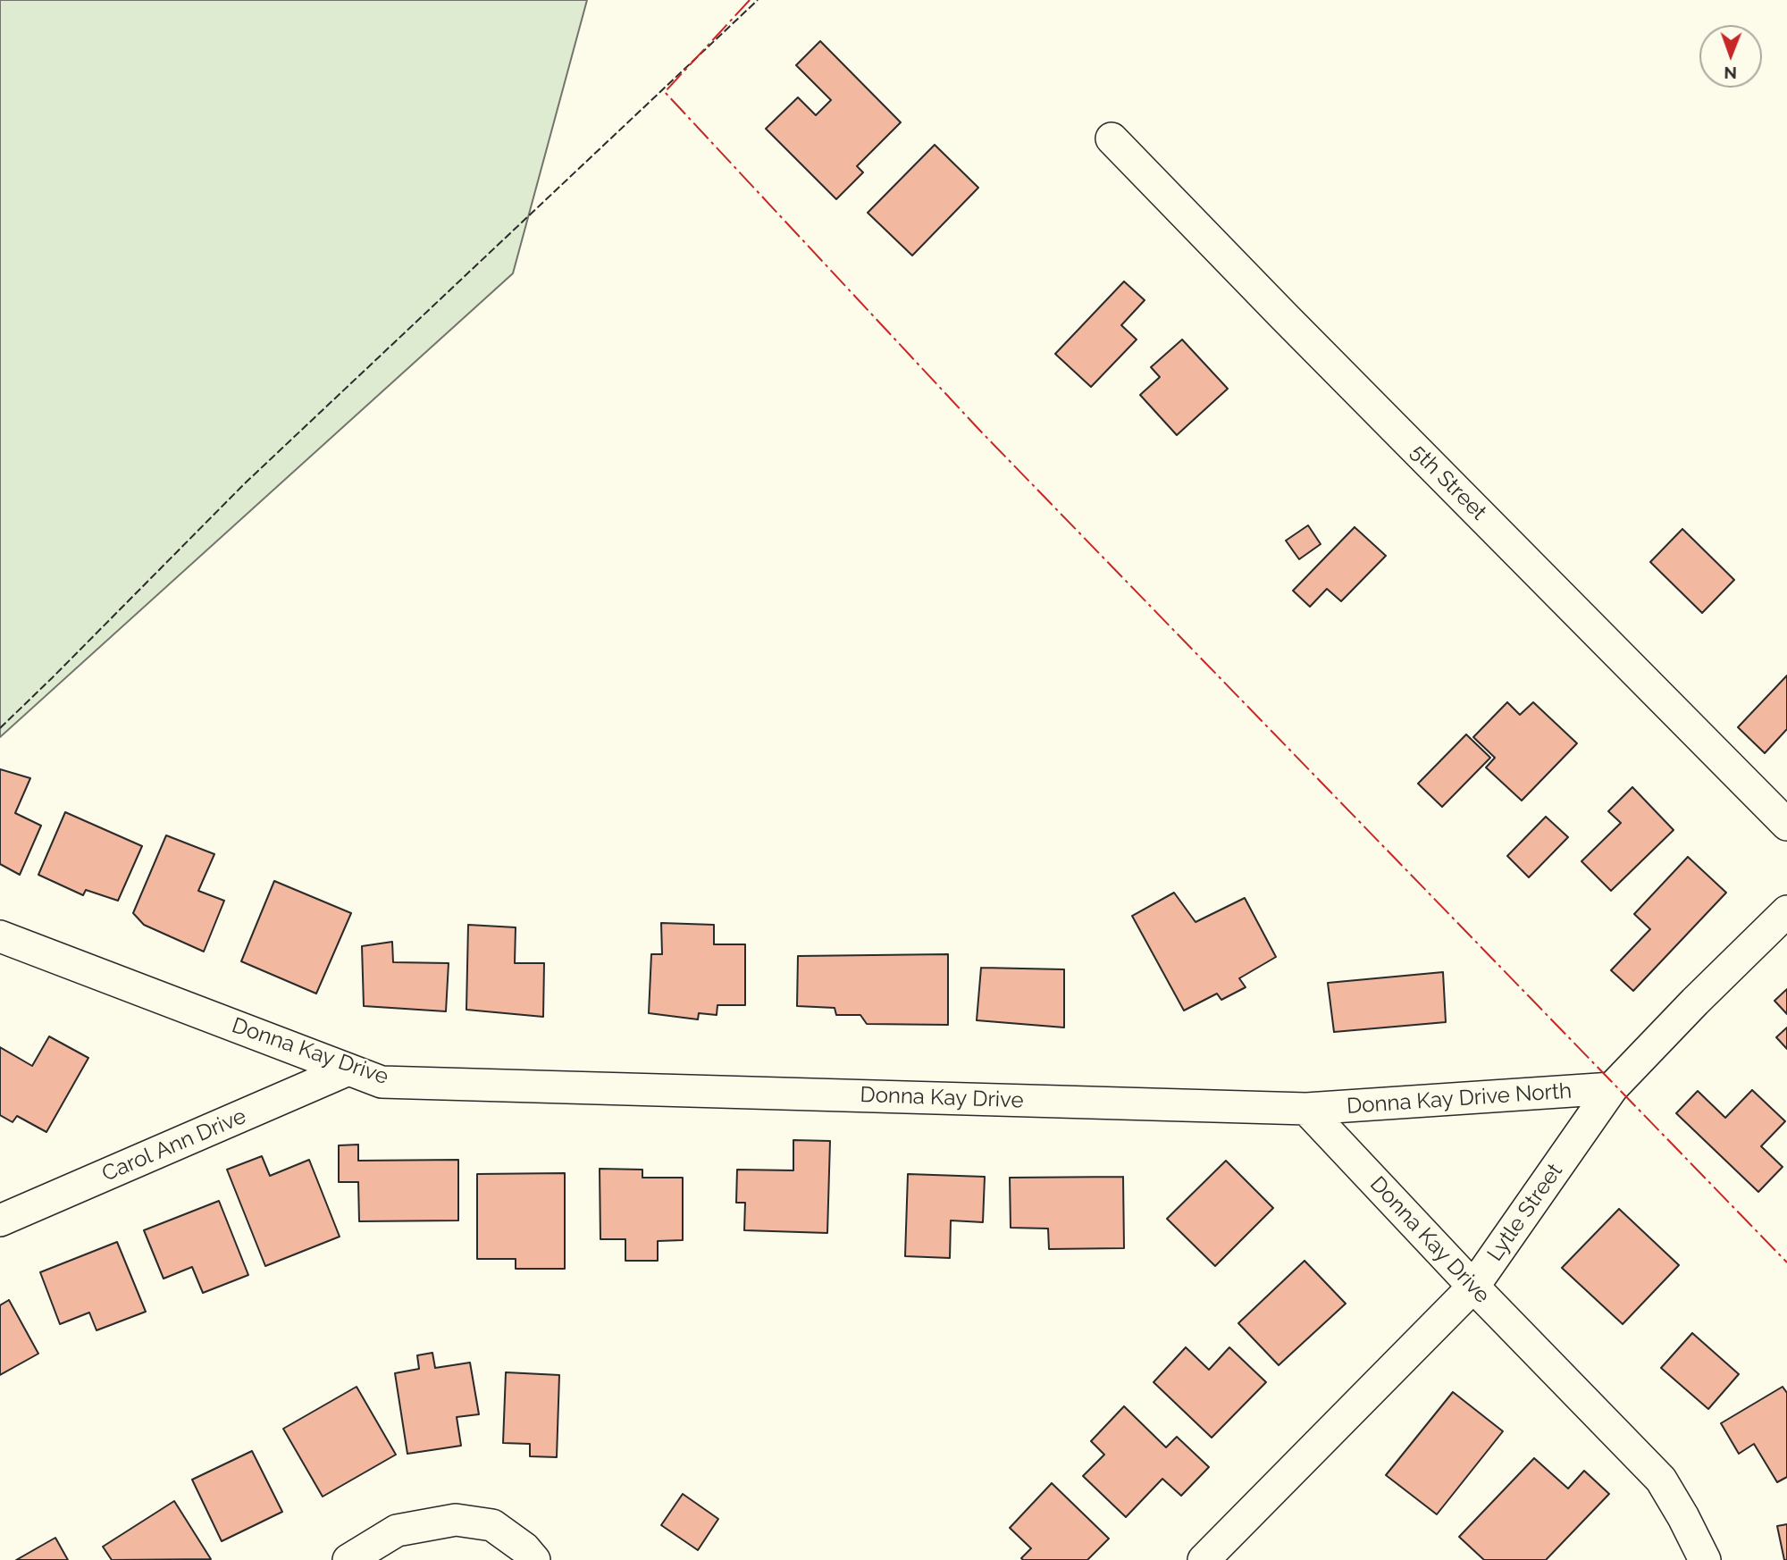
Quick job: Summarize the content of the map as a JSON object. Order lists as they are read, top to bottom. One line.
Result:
{"streets":{"street":["5th Street","Donna Kay Drive","Donna Kay Drive North","Carol Ann Drive","Lytle Street"]},"crossings":[["Donna Kay Drive","Donna Kay Drive North"],["Donna Kay Drive","Carol Ann Drive"],["Donna Kay Drive","Lytle Street"],["Donna Kay Drive North","Lytle Street"]],"north":"bottom"}
